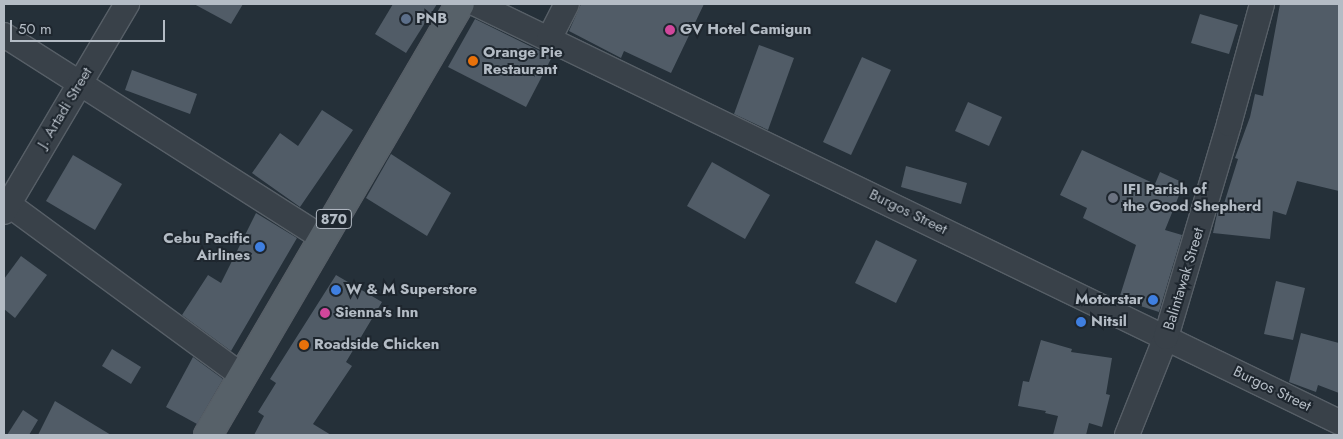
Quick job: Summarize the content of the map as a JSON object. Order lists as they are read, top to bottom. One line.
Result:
{"streets":{"main road":["870"],"street":["J. Artadi Street","Burgos Street","Balintawak Street"]},"crossings":[["Burgos Street","Balintawak Street"]],"places":["PNB","GV Hotel Camigun","Orange Pie Restaurant","IFI Parish of the Good Shepherd","Cebu Pacific Airlines","W & M Superstore","Motorstar","Sienna's Inn","Nitsil","Roadside Chicken"],"scale_bar":"50 m"}
